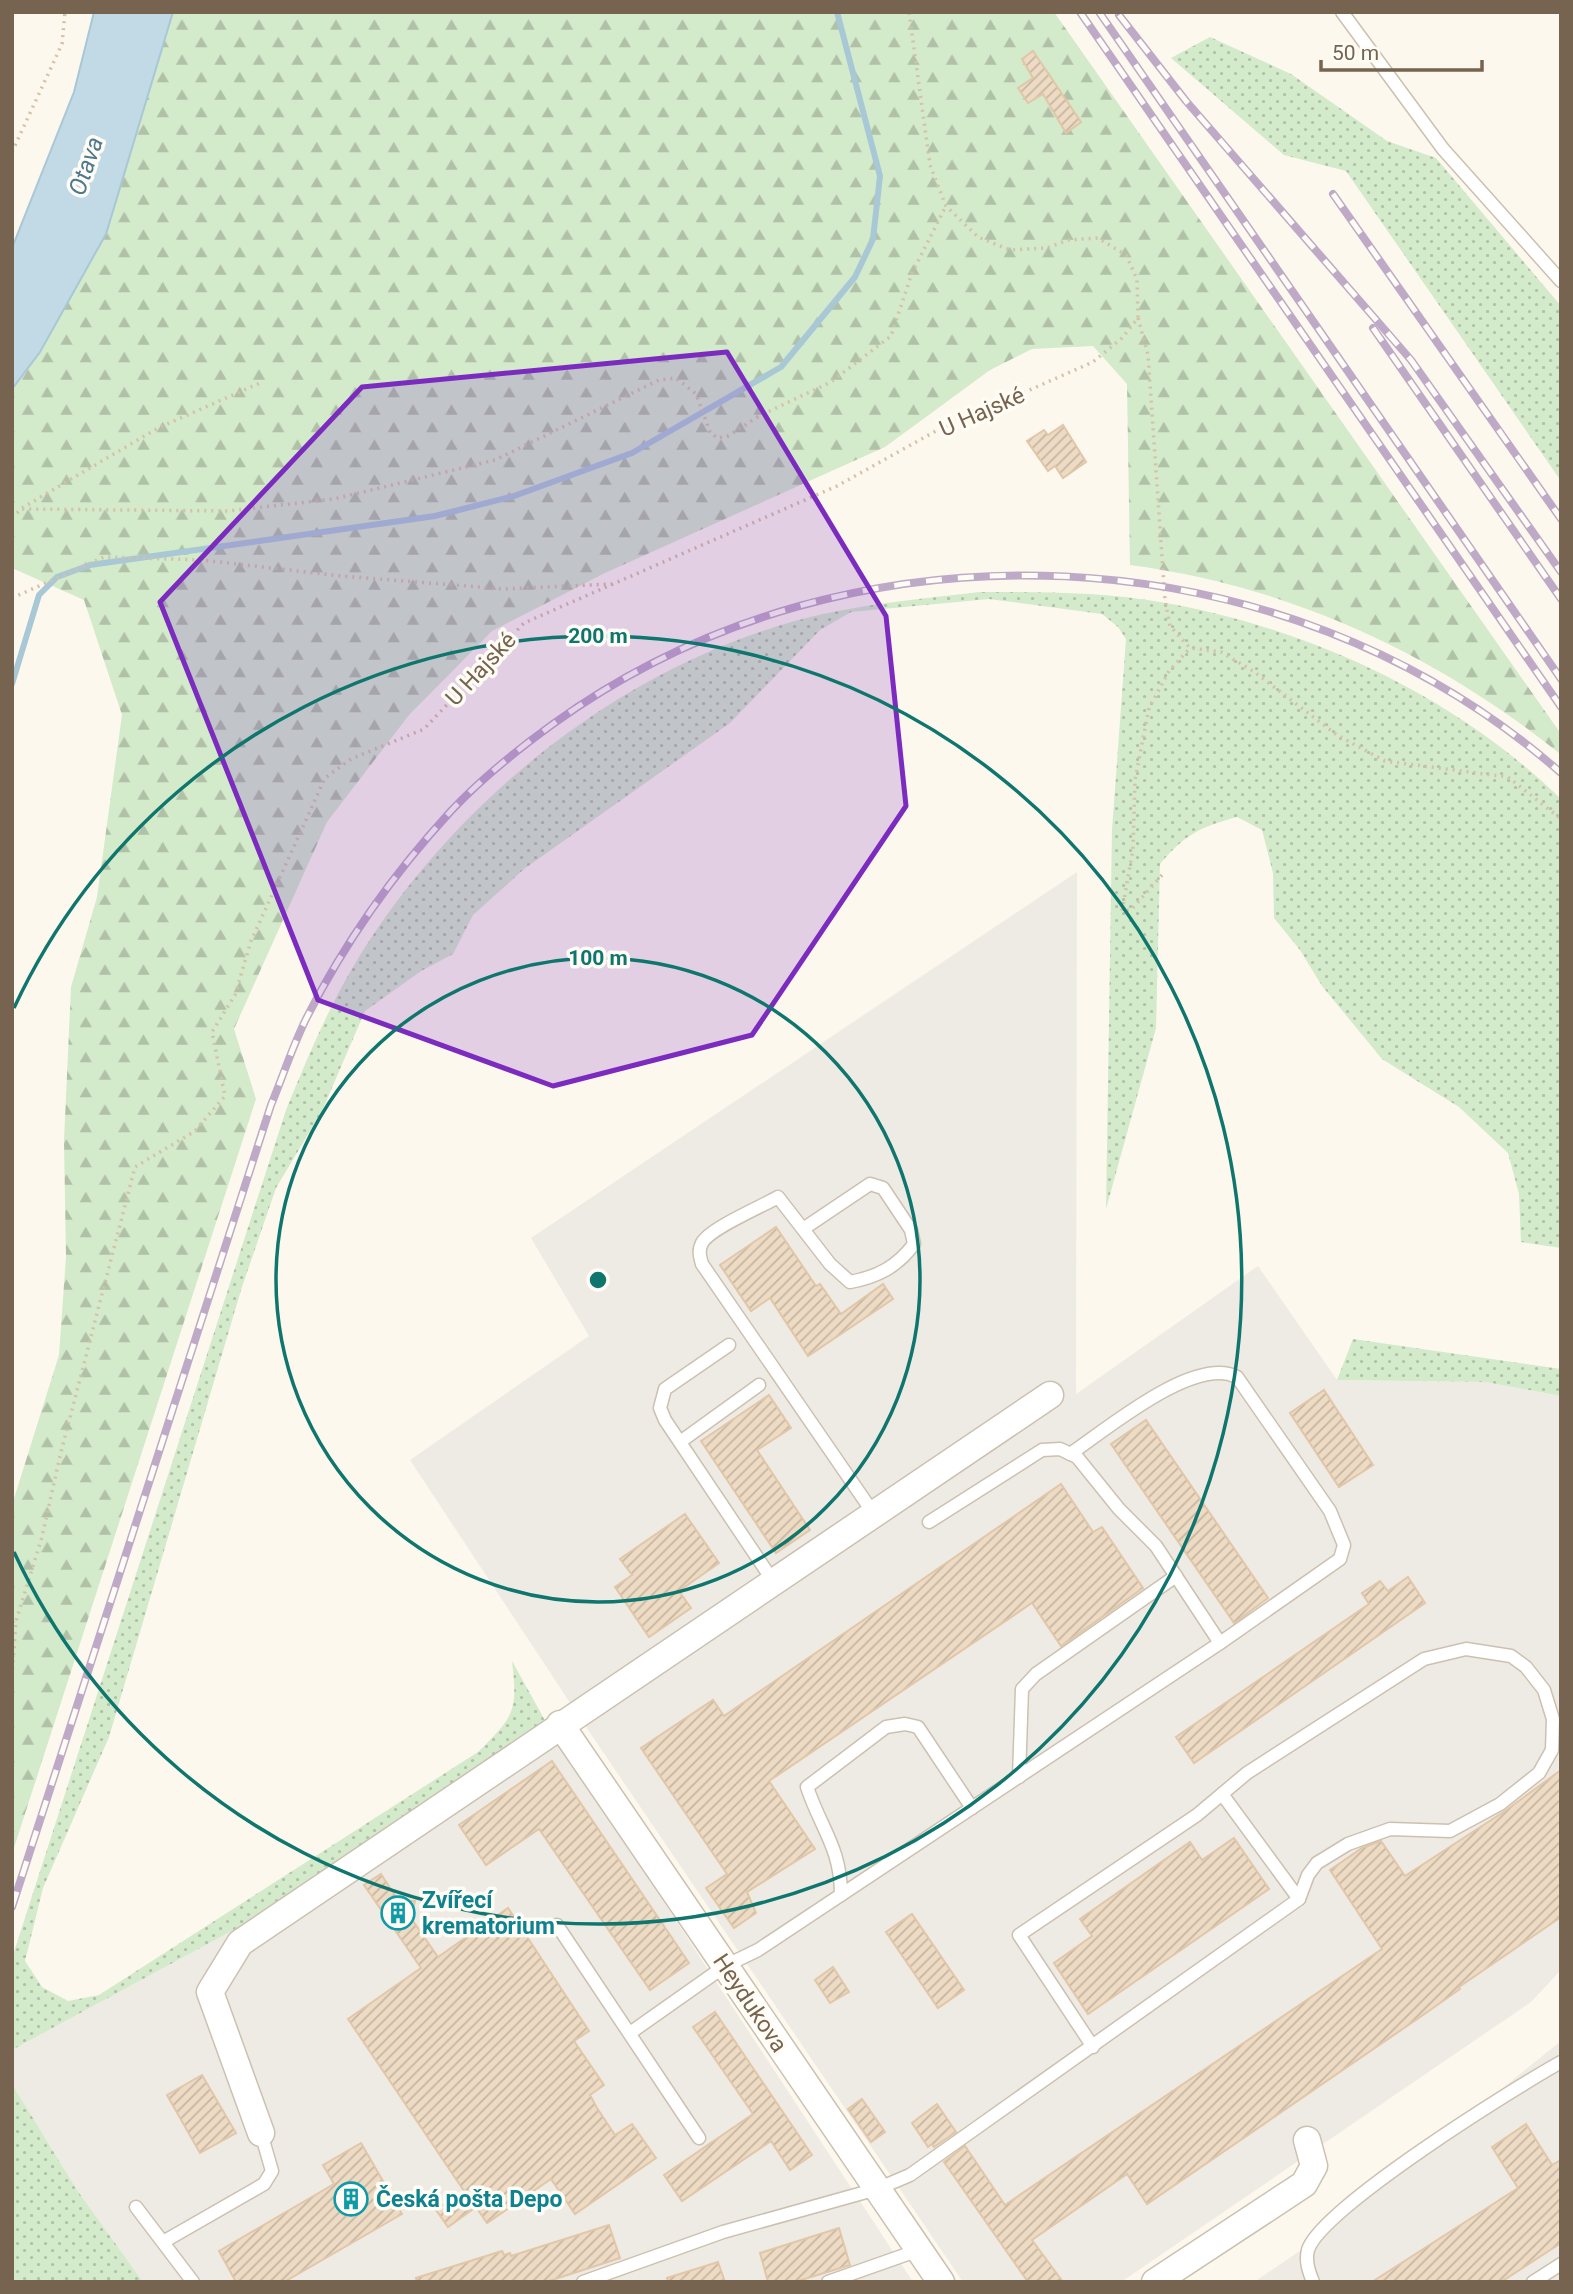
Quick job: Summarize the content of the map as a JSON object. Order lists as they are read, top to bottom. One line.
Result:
{"streets":{"street":["Heydukova"],"path":["U Hajské"]},"water":["Otava"],"places":{"building":["Zvířecí krematorium","Česká pošta Depo"]},"scale_bar":"50 m","rings":["200 m","100 m"]}
